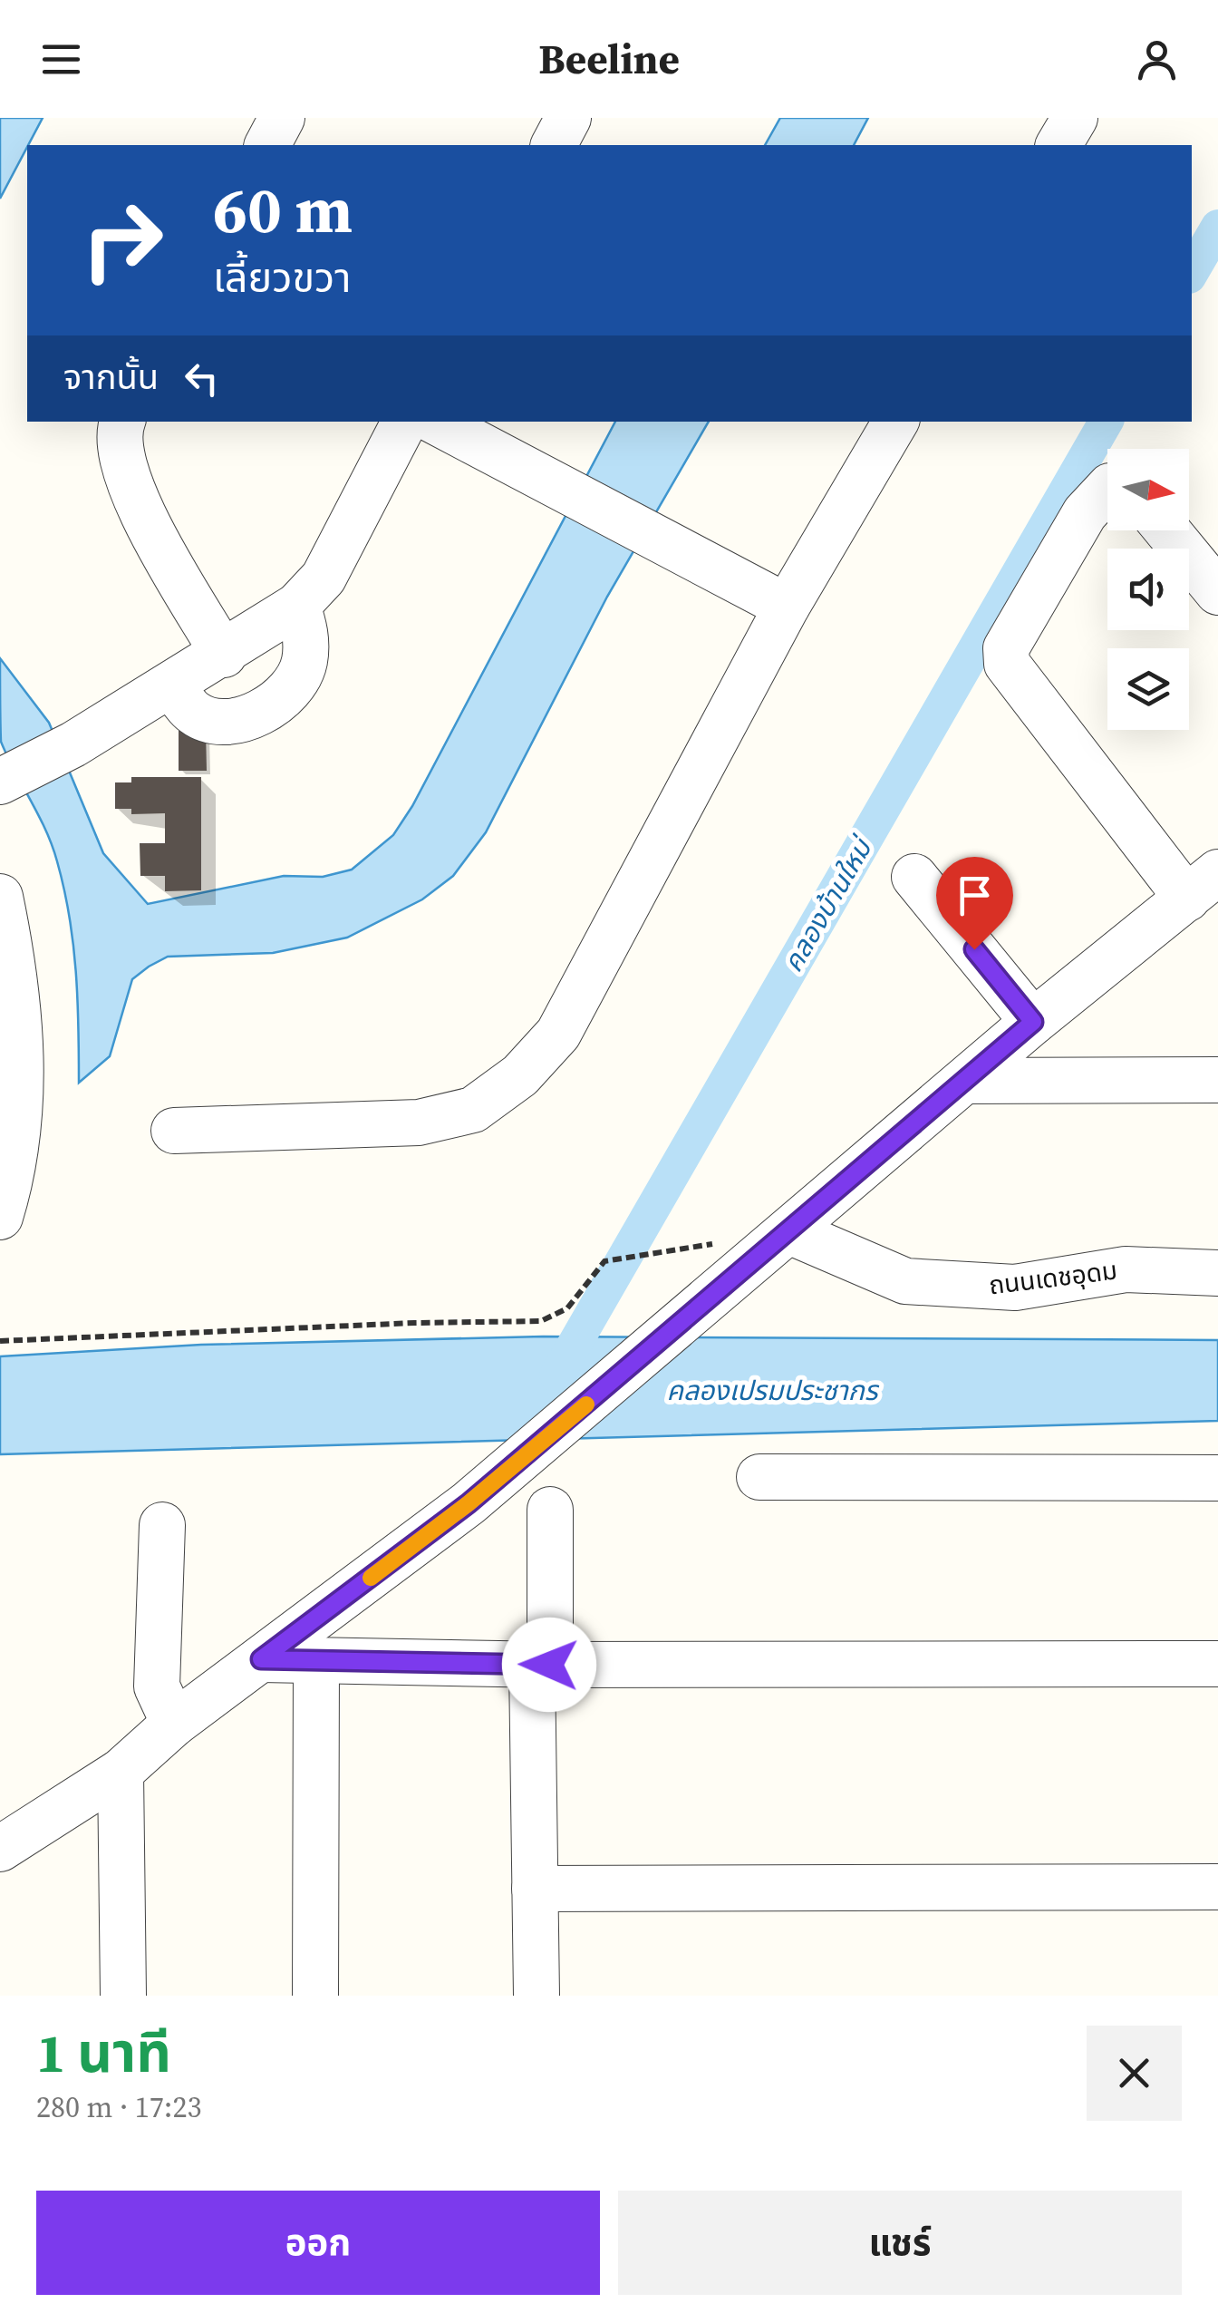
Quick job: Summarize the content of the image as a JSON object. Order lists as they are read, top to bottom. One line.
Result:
{"streets":{"street":["ถนนเดชอุดม"]},"water":["คลองบ้านใหม่","คลองเปรมประชากร"],"north":"right","page":{"header":"Beeline","turn":["60 m","เลี้ยวขวา"],"then":"จากนั้น","heading":["1 นาที","280 m · 17:23"],"buttons":["ออก","แชร์"]}}
